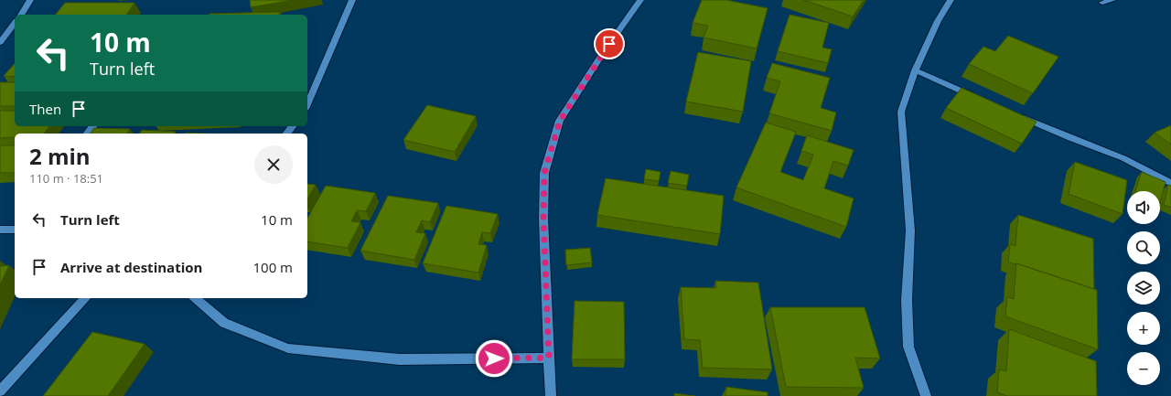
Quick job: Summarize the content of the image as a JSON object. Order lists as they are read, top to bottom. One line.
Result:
{"page":{"turn":["10 m","Turn left"],"then":"Then","heading":["2 min","110 m · 18:51"],"map_buttons":["+","−"],"list":[{"name":"Turn left","value":"10 m"},{"name":"Arrive at destination","value":"100 m"}]}}
